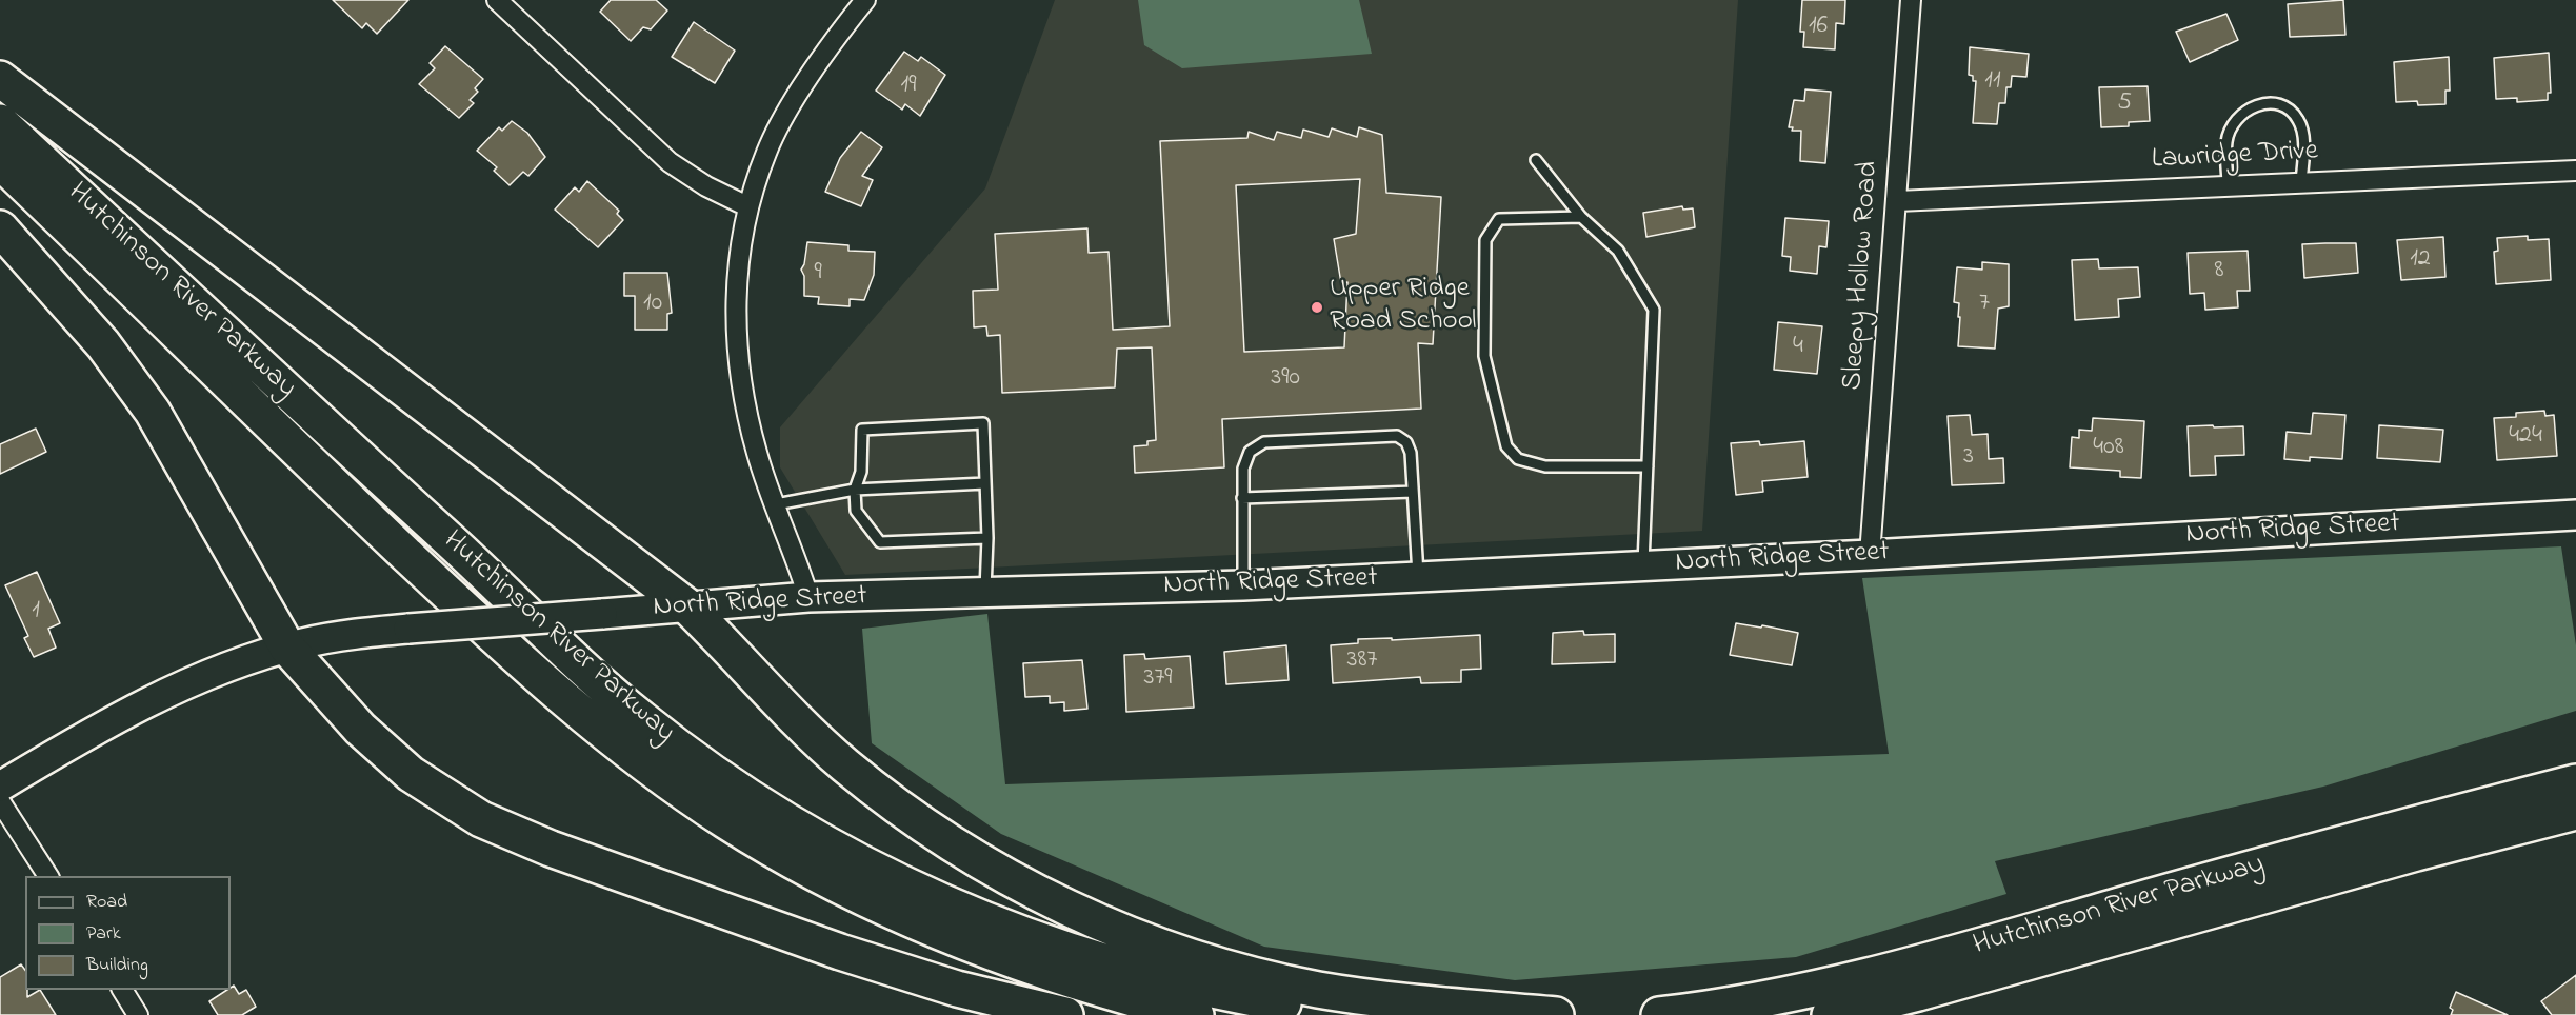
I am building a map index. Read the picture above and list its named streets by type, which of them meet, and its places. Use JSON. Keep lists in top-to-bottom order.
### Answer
{
  "streets": {
    "highway": ["Hutchinson River Parkway"],
    "street": ["Lawridge Drive", "Sleepy Hollow Road", "North Ridge Street"]
  },
  "crossings": [
    ["Lawridge Drive", "Sleepy Hollow Road"],
    ["Sleepy Hollow Road", "North Ridge Street"]
  ],
  "places": ["Upper Ridge Road School"],
  "house_numbers": [
    "16",
    "11",
    "19",
    "5",
    "12",
    "8",
    "9",
    "10",
    "7",
    "4",
    "390",
    "424",
    "408",
    "3",
    "1",
    "387",
    "379"
  ],
  "legend": ["Road", "Park", "Building"]
}
